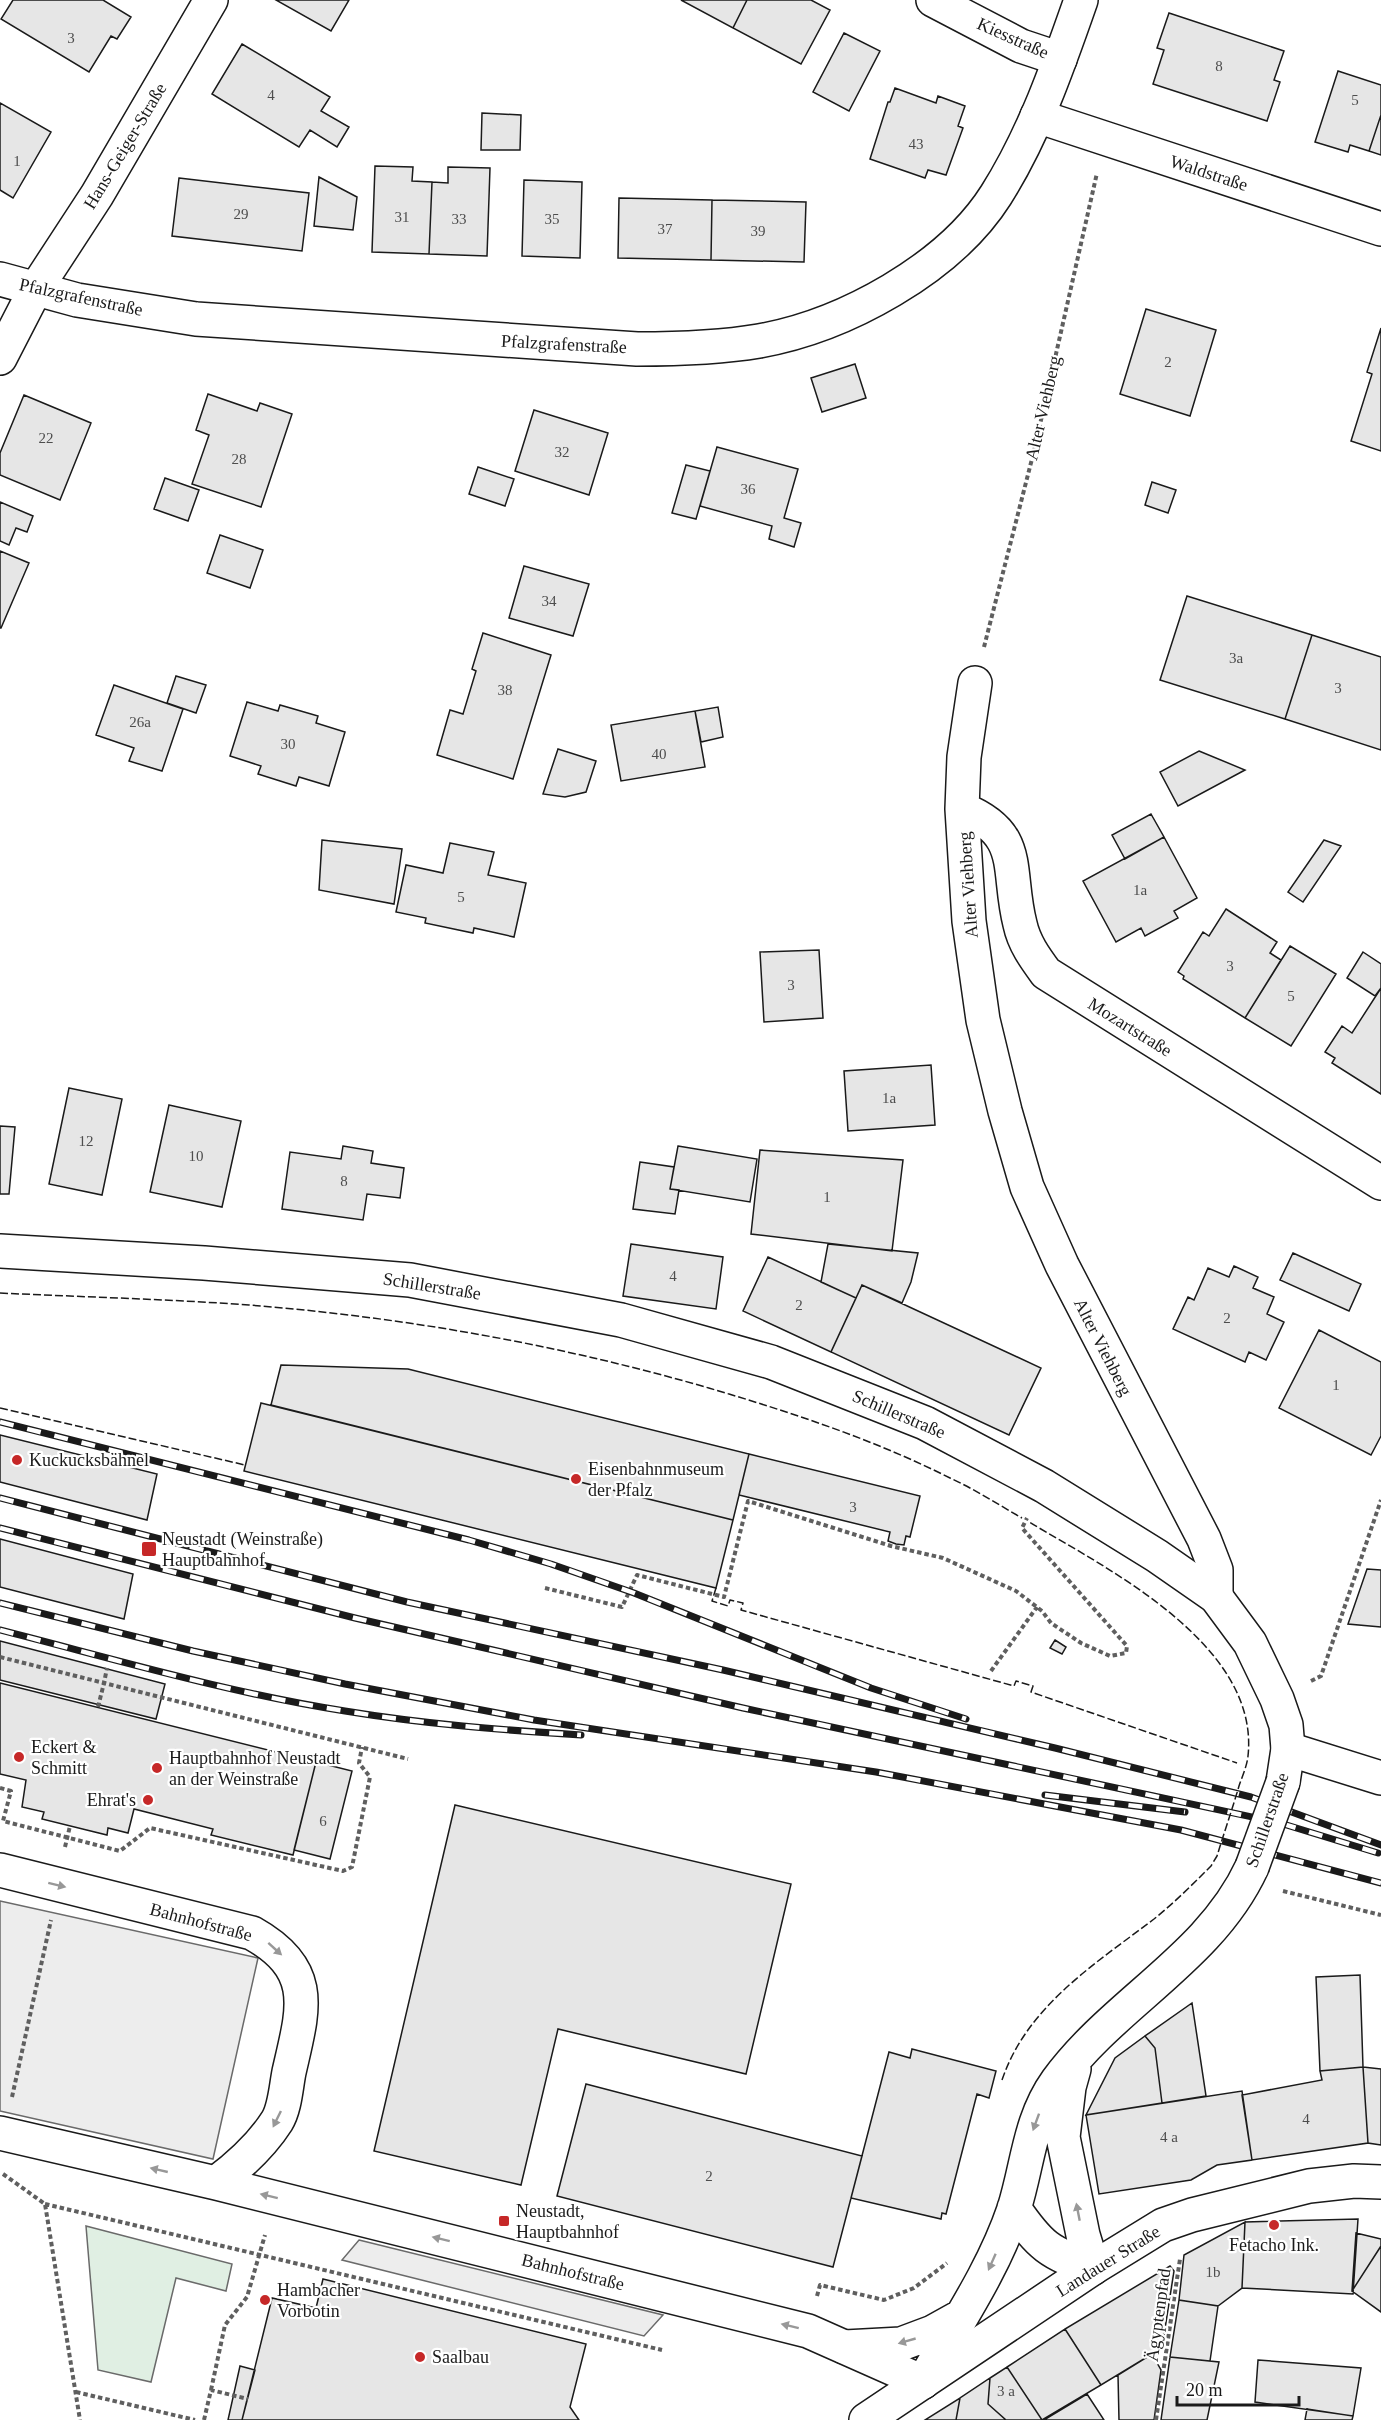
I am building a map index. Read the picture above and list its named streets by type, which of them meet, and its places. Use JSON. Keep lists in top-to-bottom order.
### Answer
{
  "streets": {
    "street": [
      "Kiesstraße",
      "Hans-Geiger-Straße",
      "Waldstraße",
      "Pfalzgrafenstraße",
      "Alter Viehberg",
      "Mozartstraße",
      "Schillerstraße",
      "Bahnhofstraße",
      "Landauer Straße"
    ],
    "path": ["Ägyptenpfad"]
  },
  "crossings": [
    ["Kiesstraße", "Pfalzgrafenstraße"],
    ["Hans-Geiger-Straße", "Pfalzgrafenstraße"],
    ["Waldstraße", "Pfalzgrafenstraße"],
    ["Waldstraße", "Alter Viehberg"],
    ["Alter Viehberg", "Mozartstraße"],
    ["Alter Viehberg", "Schillerstraße"],
    ["Schillerstraße", "Bahnhofstraße"],
    ["Schillerstraße", "Landauer Straße"],
    ["Bahnhofstraße", "Landauer Straße"],
    ["Landauer Straße", "Ägyptenpfad"]
  ],
  "places": {
    "other": [
      "Kuckucksbähnel",
      "Eisenbahnmuseum der Pfalz",
      "Eckert & Schmitt",
      "Hauptbahnhof Neustadt an der Weinstraße",
      "Ehrat's",
      "Fetacho Ink.",
      "Hambacher Vorbotin",
      "Saalbau"
    ],
    "transit": ["Neustadt (Weinstraße) Hauptbahnhof", "Neustadt, Hauptbahnhof"]
  },
  "house_numbers": [
    "3",
    "8",
    "4",
    "5",
    "43",
    "1",
    "29",
    "31",
    "33",
    "35",
    "37",
    "39",
    "2",
    "22",
    "32",
    "28",
    "36",
    "34",
    "3a",
    "3",
    "38",
    "26a",
    "30",
    "40",
    "1a",
    "5",
    "3",
    "3",
    "5",
    "1a",
    "12",
    "10",
    "8",
    "1",
    "4",
    "2",
    "2",
    "1",
    "3",
    "6",
    "4",
    "4 a",
    "2",
    "1b",
    "3 a"
  ],
  "scale_bar": "20 m"
}
